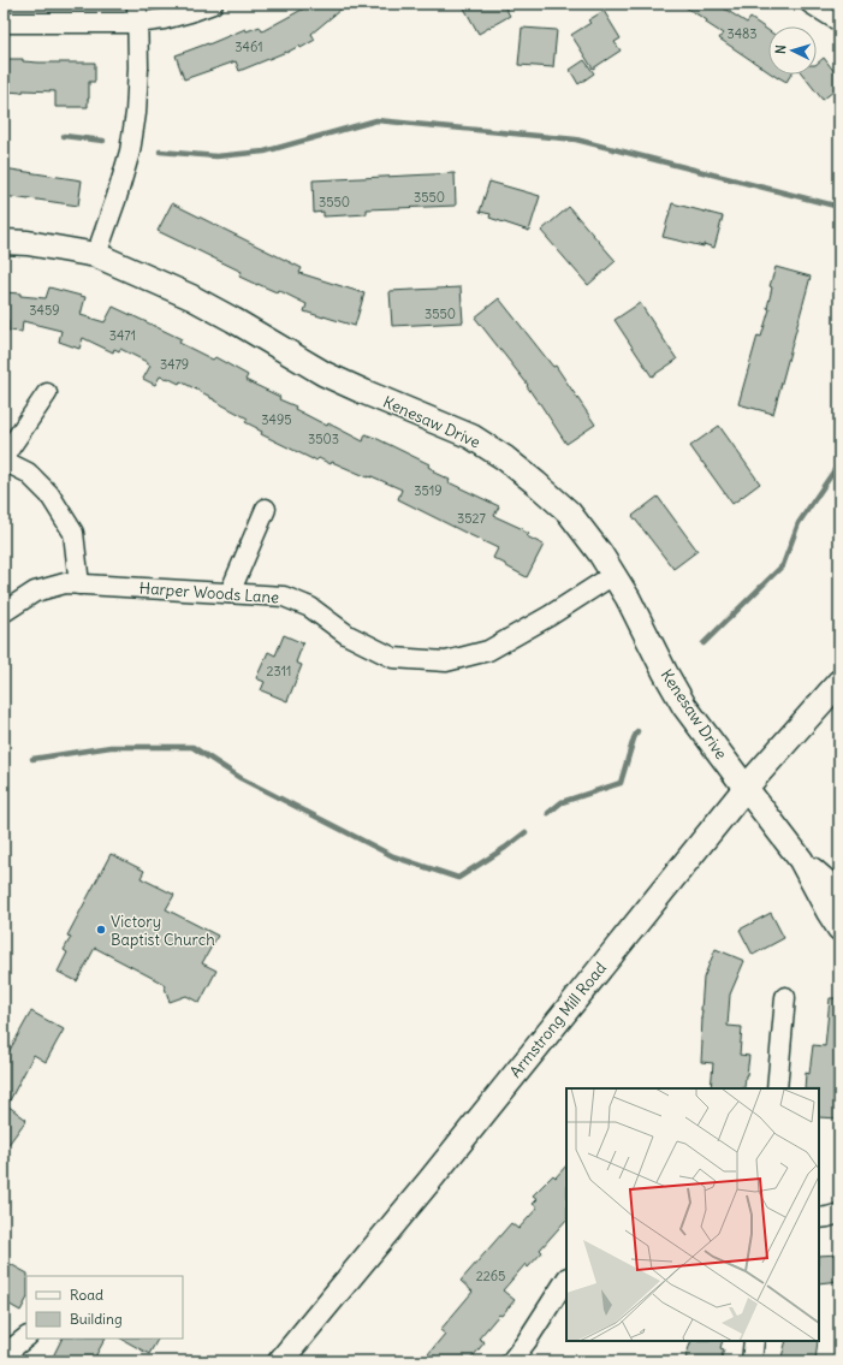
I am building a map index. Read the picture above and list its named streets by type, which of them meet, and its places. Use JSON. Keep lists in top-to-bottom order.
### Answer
{
  "streets": {
    "street": ["Kenesaw Drive", "Harper Woods Lane", "Armstrong Mill Road"]
  },
  "crossings": [
    ["Kenesaw Drive", "Harper Woods Lane"],
    ["Kenesaw Drive", "Armstrong Mill Road"]
  ],
  "places": ["Victory Baptist Church"],
  "house_numbers": [
    "3483",
    "3461",
    "3550",
    "3550",
    "3459",
    "3550",
    "3471",
    "3479",
    "3495",
    "3503",
    "3519",
    "3527",
    "2311",
    "2265"
  ],
  "legend": ["Road", "Building"],
  "north": "left"
}
